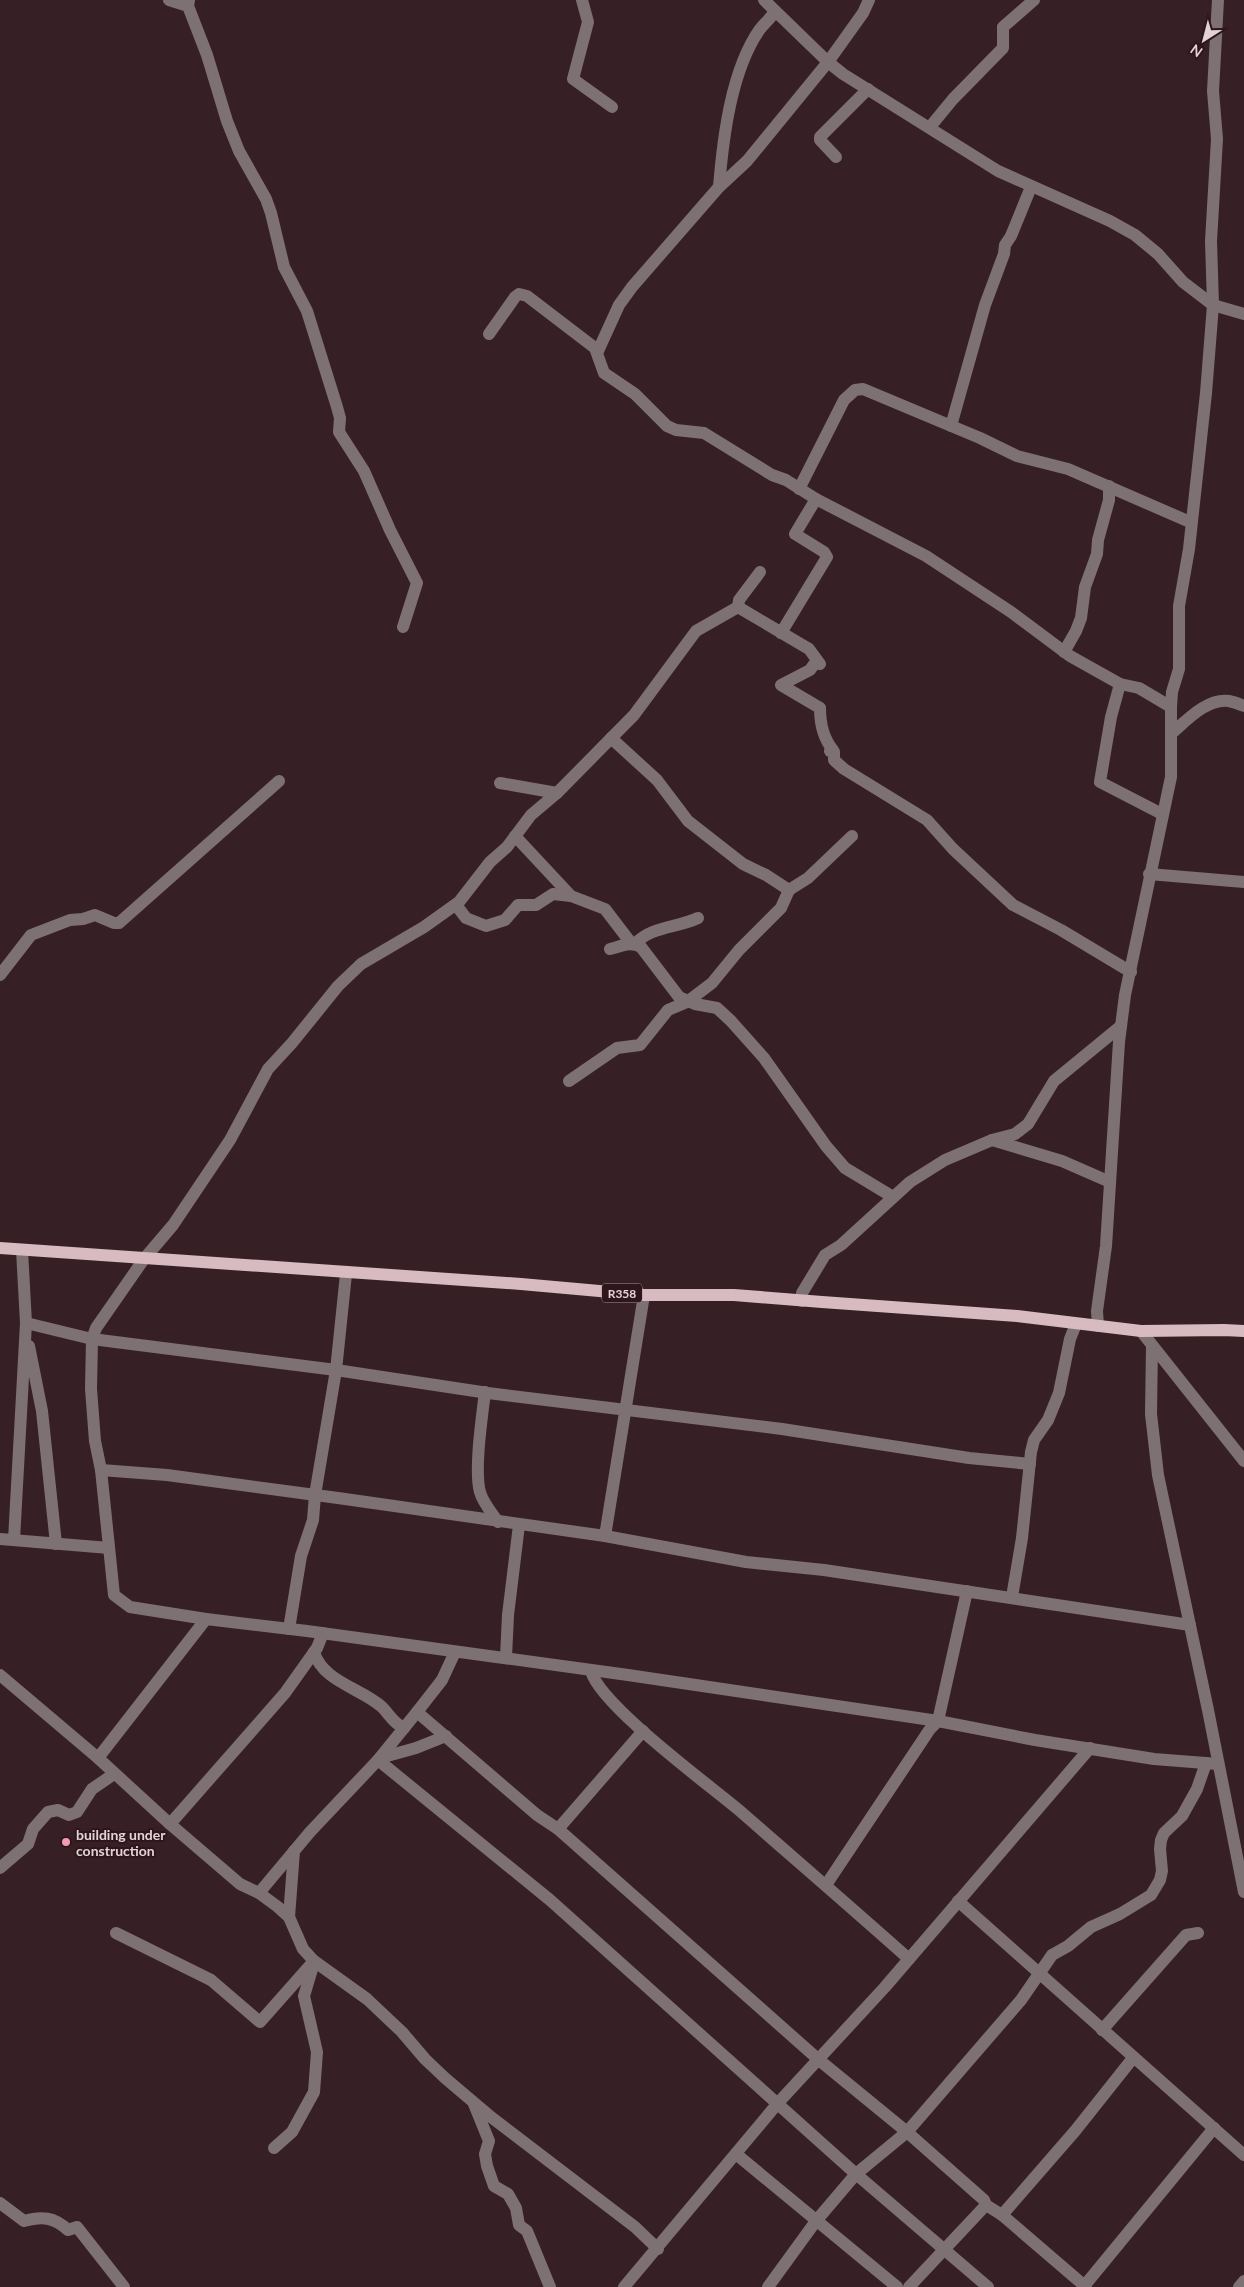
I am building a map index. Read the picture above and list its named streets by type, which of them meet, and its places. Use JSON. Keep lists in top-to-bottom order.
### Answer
{
  "streets": {
    "main road": ["R358"]
  },
  "places": ["building under construction"],
  "north": "bottom left"
}
